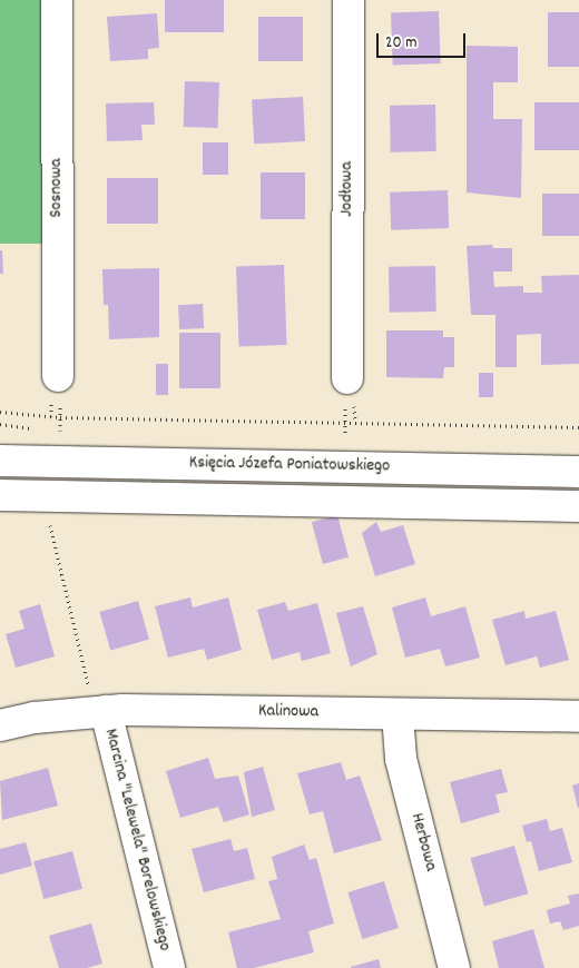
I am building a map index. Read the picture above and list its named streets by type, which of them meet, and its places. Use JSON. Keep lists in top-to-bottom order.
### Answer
{
  "streets": {
    "street": [
      "Sosnowa",
      "Jodłowa",
      "Księcia Józefa Poniatowskiego",
      "Kalinowa",
      "Marcina \"Lelewela\" Borelowskiego",
      "Herbowa"
    ]
  },
  "crossings": [
    ["Kalinowa", "Marcina \"Lelewela\" Borelowskiego"],
    ["Kalinowa", "Herbowa"]
  ],
  "scale_bar": "20 m"
}
